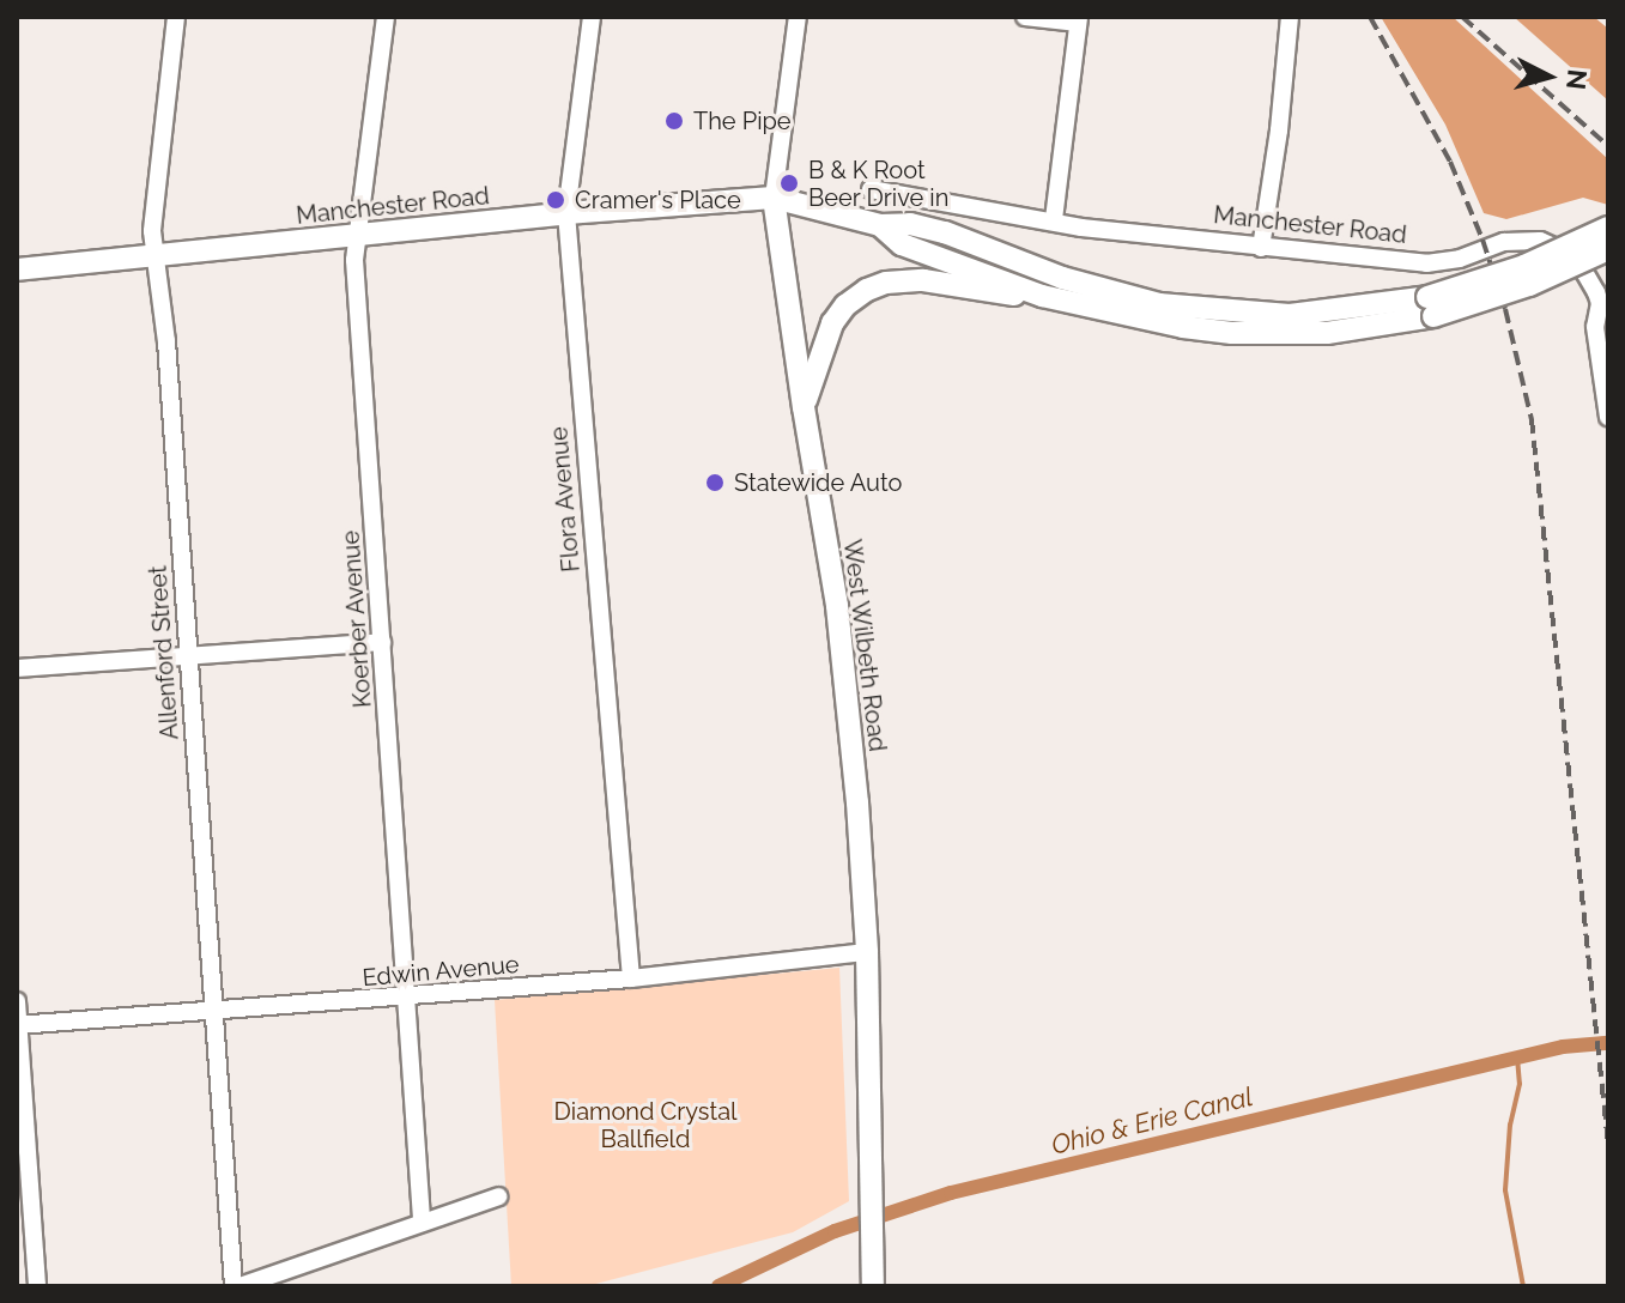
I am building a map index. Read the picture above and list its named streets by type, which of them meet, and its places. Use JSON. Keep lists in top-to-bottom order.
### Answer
{
  "streets": {
    "main road": ["Manchester Road", "West Wilbeth Road"],
    "street": [
      "Flora Avenue",
      "Koerber Avenue",
      "Allenford Street",
      "Edwin Avenue"
    ]
  },
  "crossings": [
    ["Manchester Road", "Flora Avenue"],
    ["Manchester Road", "Koerber Avenue"],
    ["Manchester Road", "West Wilbeth Road"],
    ["Manchester Road", "Allenford Street"],
    ["Flora Avenue", "Edwin Avenue"],
    ["Koerber Avenue", "Edwin Avenue"],
    ["West Wilbeth Road", "Edwin Avenue"],
    ["Allenford Street", "Edwin Avenue"]
  ],
  "water": ["Ohio & Erie Canal"],
  "parks": ["Diamond Crystal Ballfield"],
  "places": [
    "The Pipe",
    "B & K Root Beer Drive in",
    "Cramer's Place",
    "Statewide Auto"
  ],
  "north": "right"
}
